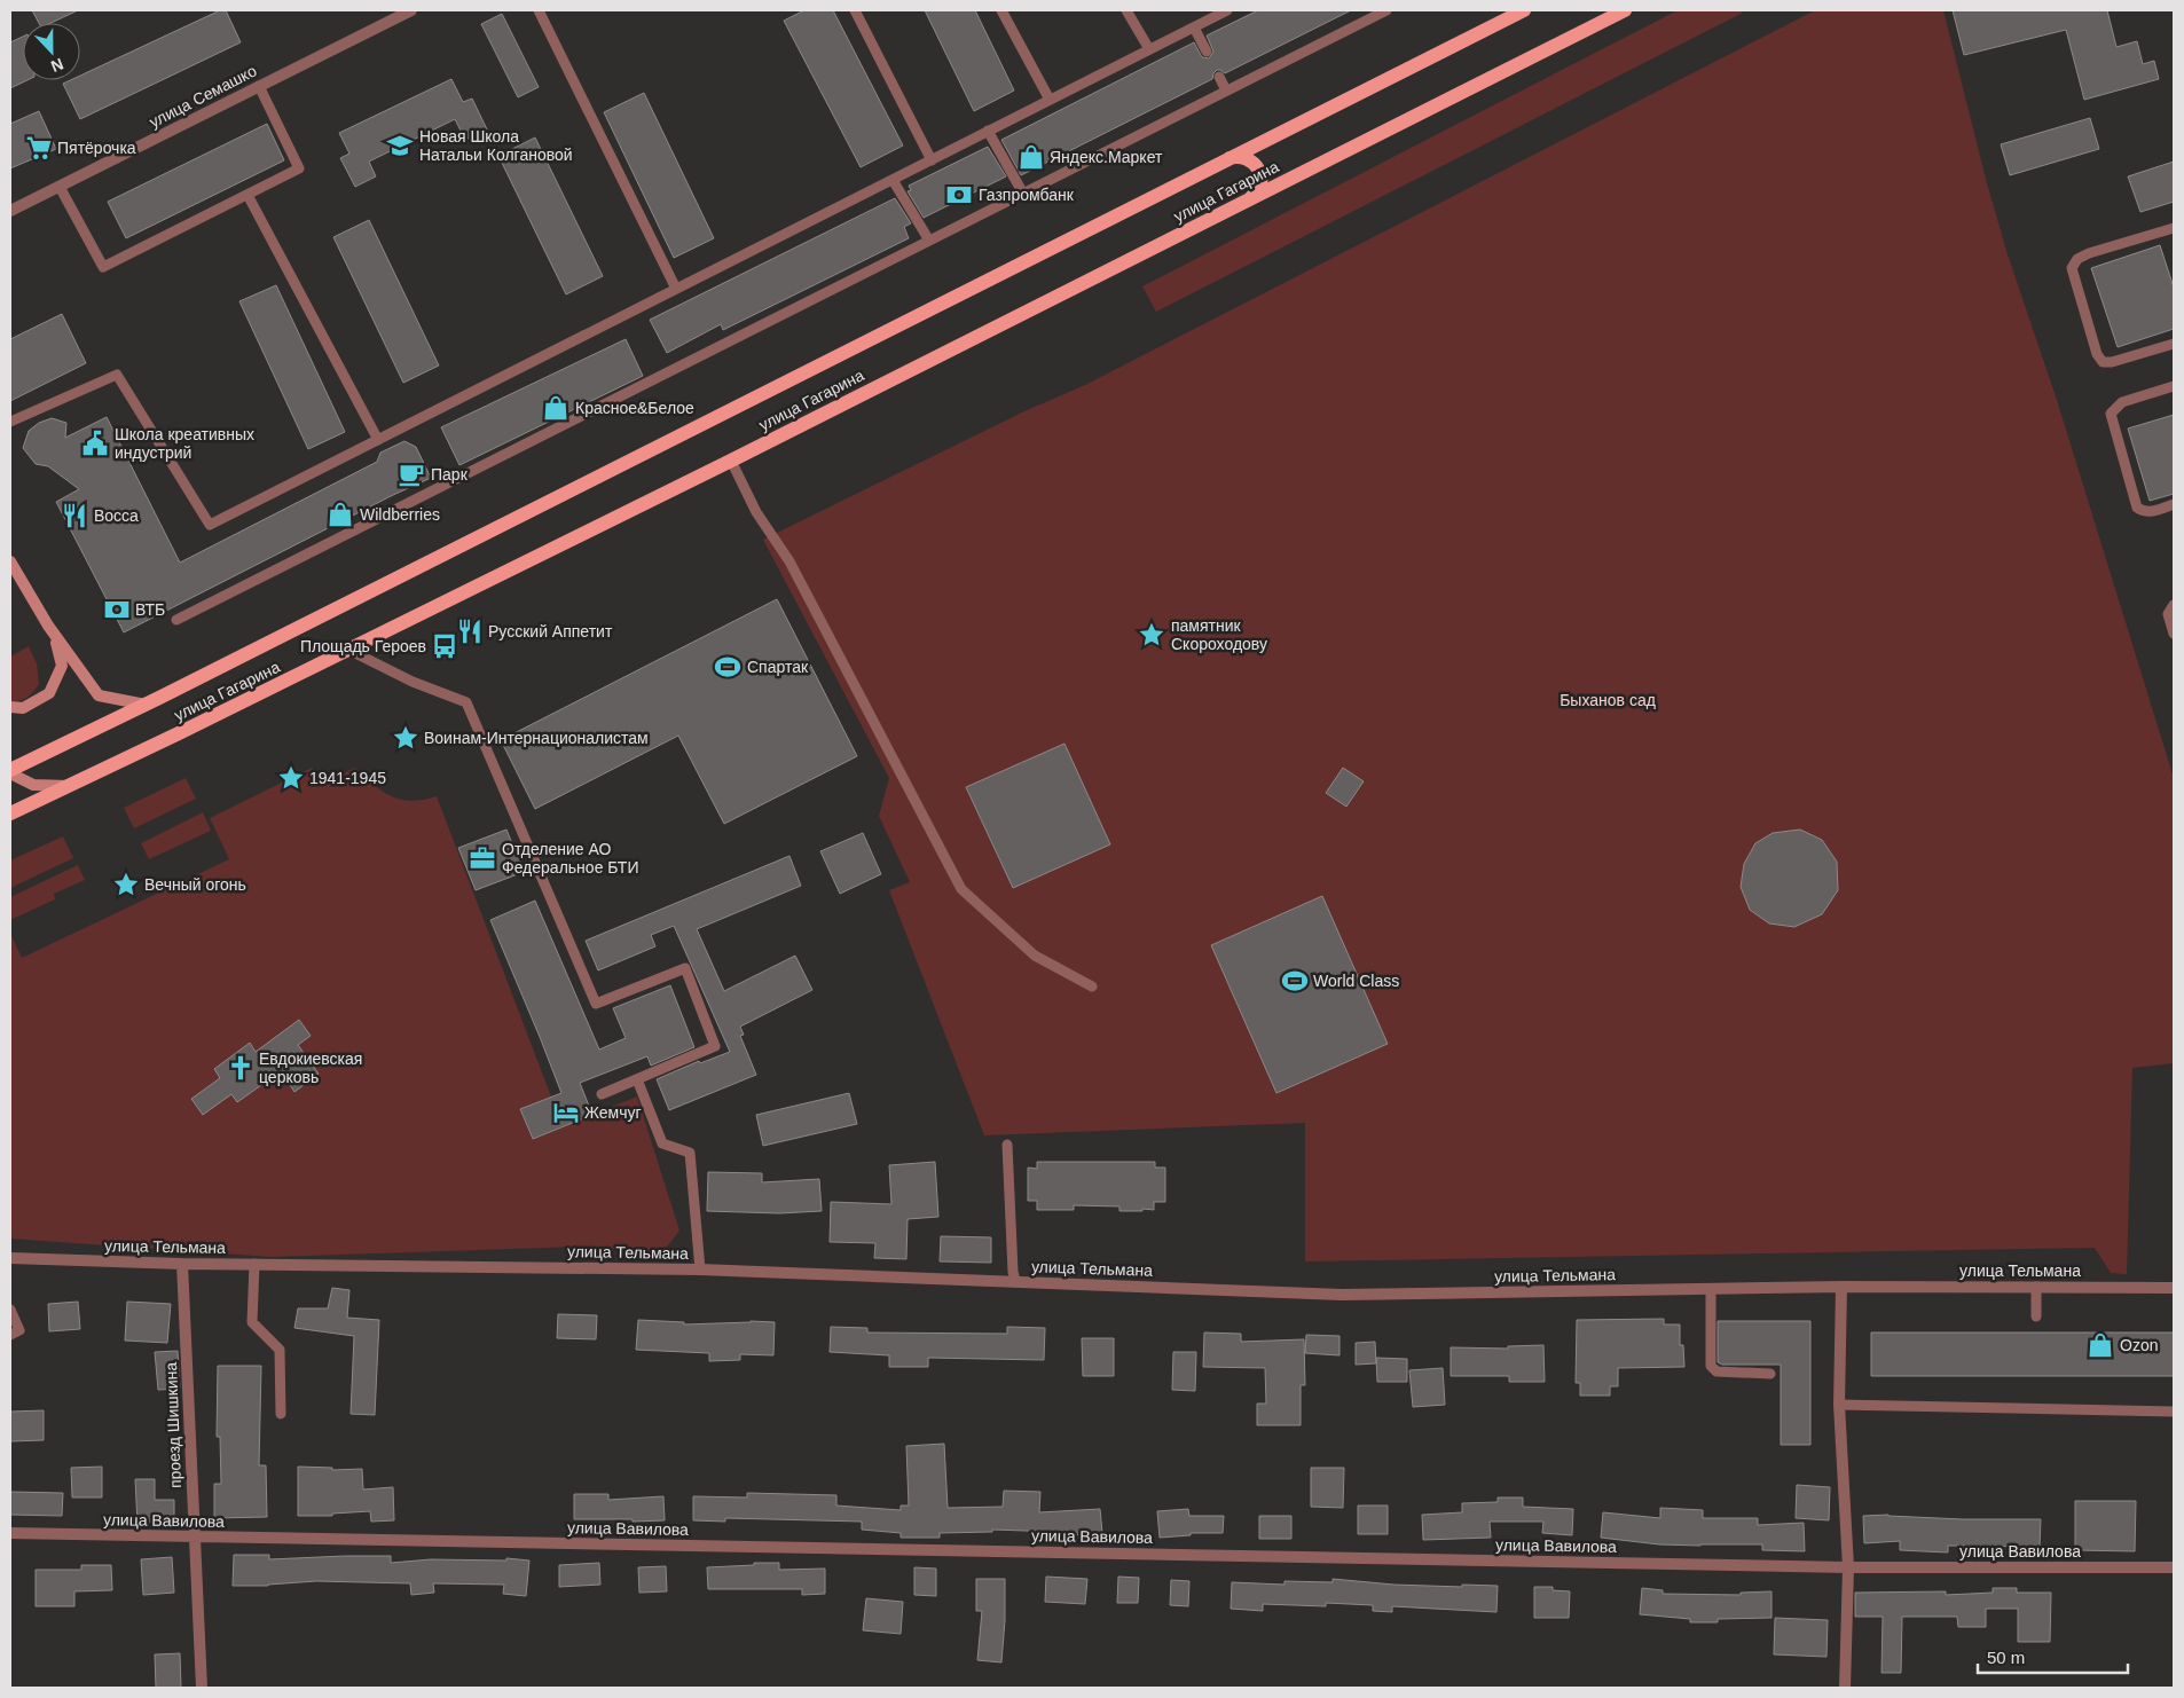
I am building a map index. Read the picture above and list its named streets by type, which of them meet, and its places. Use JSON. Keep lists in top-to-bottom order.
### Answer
{
  "streets": {
    "main road": ["улица Гагарина"],
    "street": [
      "улица Семашко",
      "улица Тельмана",
      "проезд Шишкина",
      "улица Вавилова"
    ]
  },
  "crossings": [
    ["улица Тельмана", "проезд Шишкина"],
    ["проезд Шишкина", "улица Вавилова"]
  ],
  "parks": ["Быханов сад"],
  "places": {
    "school or university": ["Новая Школа Натальи Колгановой"],
    "supermarket": ["Пятёрочка"],
    "shop": [
      "Яндекс.Маркет",
      "Красное&Белое",
      "Wildberries",
      "Ozon"
    ],
    "bank": ["Газпромбанк", "ВТБ"],
    "public building": ["Школа креативных индустрий"],
    "cafe": ["Парк"],
    "restaurant": ["Bocca", "Русский Аппетит"],
    "place": [
      "памятник Скороходову",
      "Воинам-Интернационалистам",
      "1941-1945",
      "Вечный огонь"
    ],
    "bus stop": ["Площадь Героев"],
    "sports": ["Спартак", "World Class"],
    "office": ["Отделение АО Федеральное БТИ"],
    "church": ["Евдокиевская церковь"],
    "hotel": ["Жемчуг"]
  },
  "scale_bar": "50 m",
  "north": "bottom"
}
